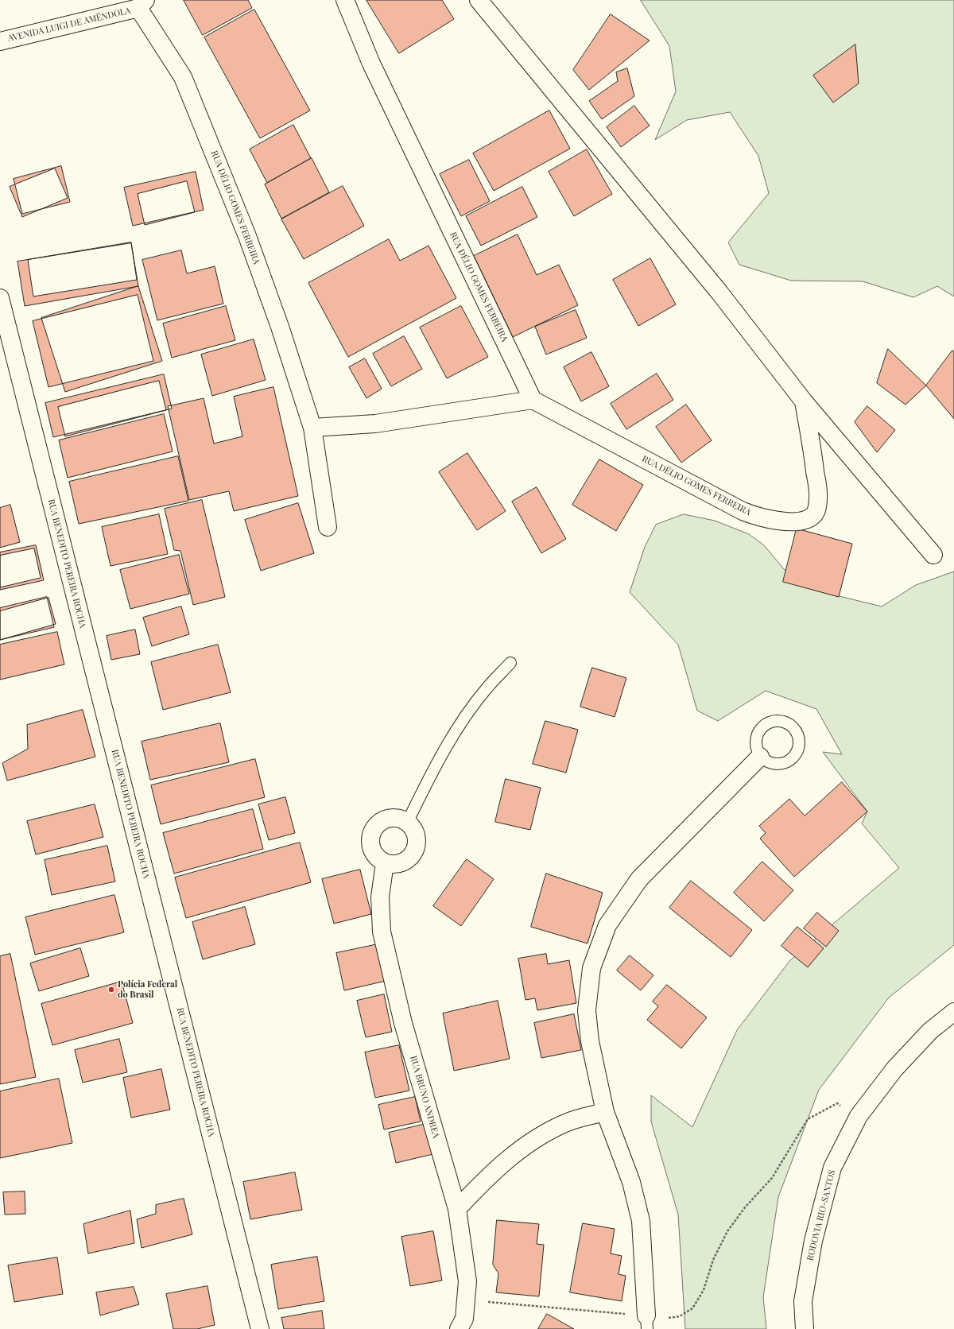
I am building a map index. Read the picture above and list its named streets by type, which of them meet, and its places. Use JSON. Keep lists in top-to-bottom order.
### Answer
{
  "streets": {
    "main road": [
      "AVENIDA LUIGI DE AMÊNDOLA",
      "RUA DÉLIO GOMES FERREIRA",
      "RUA BENEDITO PEREIRA ROCHA",
      "RUA BRUNO ANDREA",
      "RODOVIA RIO-SANTOS"
    ]
  },
  "crossings": [
    ["AVENIDA LUIGI DE AMÊNDOLA", "RUA DÉLIO GOMES FERREIRA"]
  ],
  "places": ["Polícia Federal do Brasil"]
}
